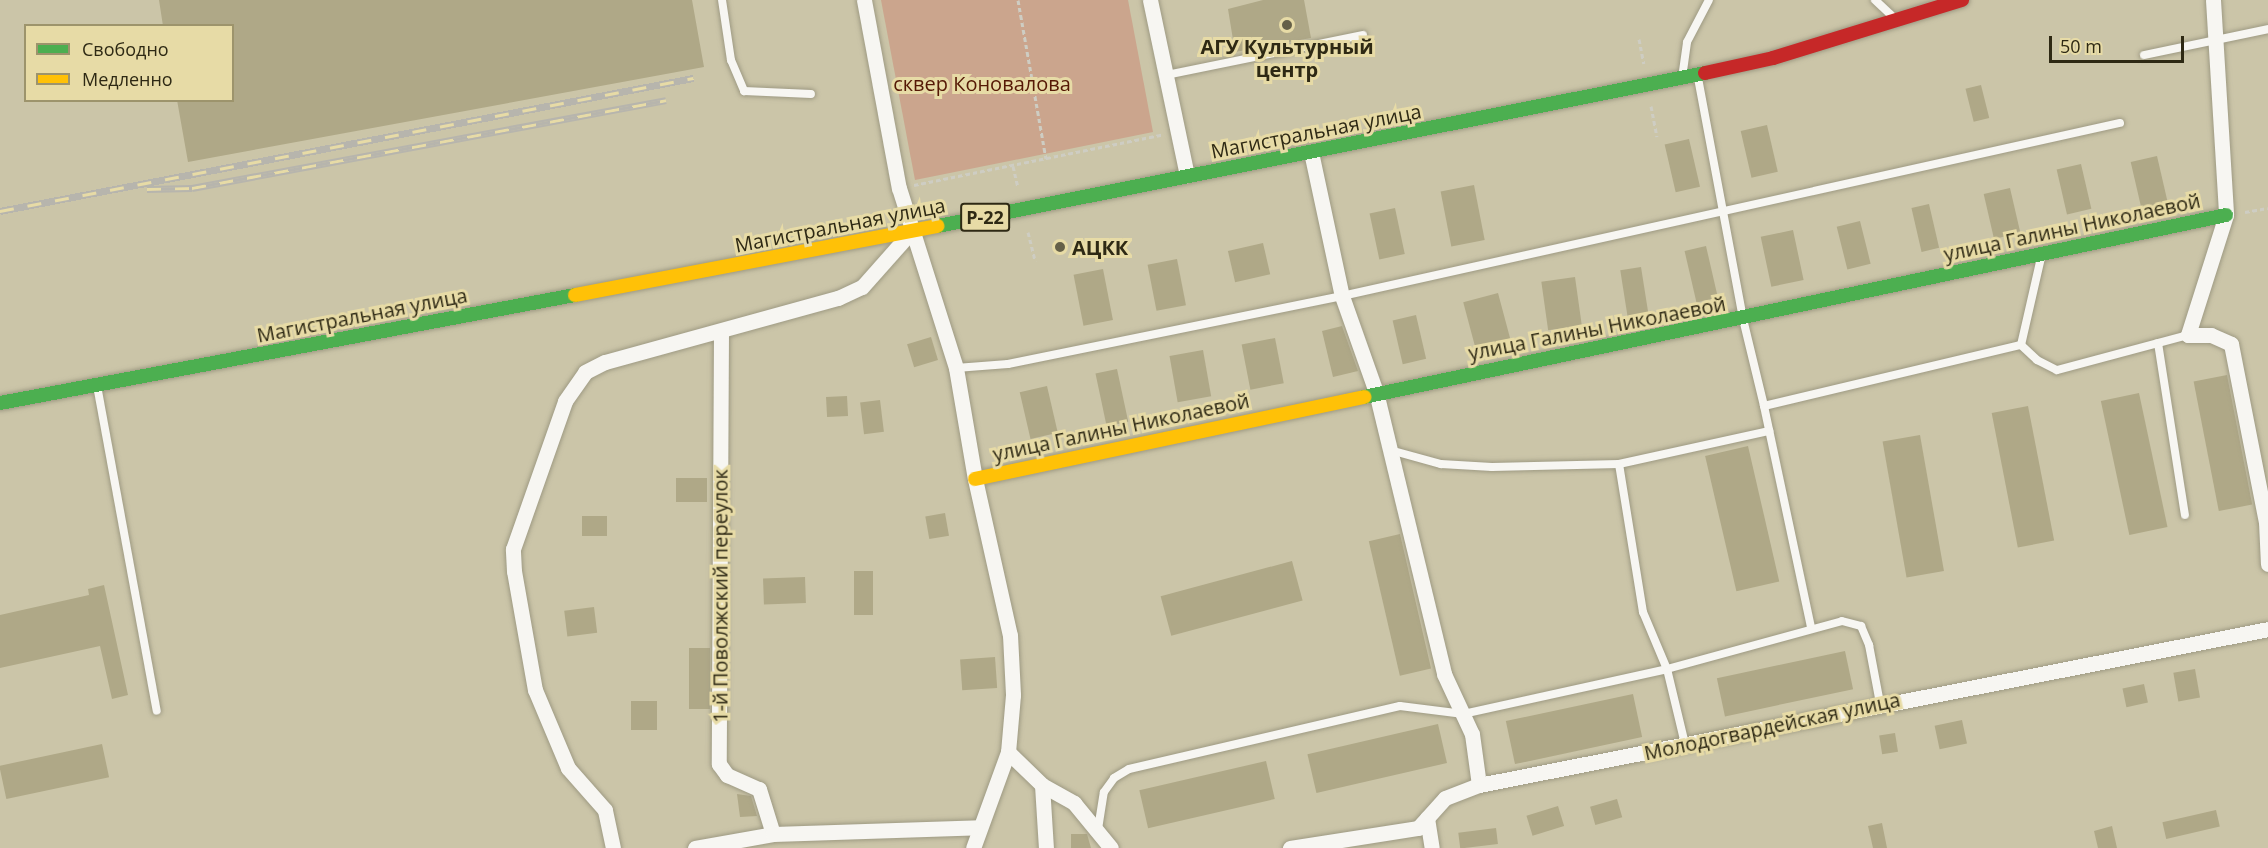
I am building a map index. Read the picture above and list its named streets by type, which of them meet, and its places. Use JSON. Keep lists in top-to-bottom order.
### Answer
{
  "streets": {
    "main road": ["Магистральная улица", "Р-22", "улица Галины Николаевой"],
    "street": ["1-й Поволжский переулок", "Молодогвардейская улица"]
  },
  "parks": ["сквер Коновалова"],
  "places": ["АГУ Культурный центр", "АЦКК"],
  "legend": ["Свободно", "Медленно"],
  "scale_bar": "50 m"
}
